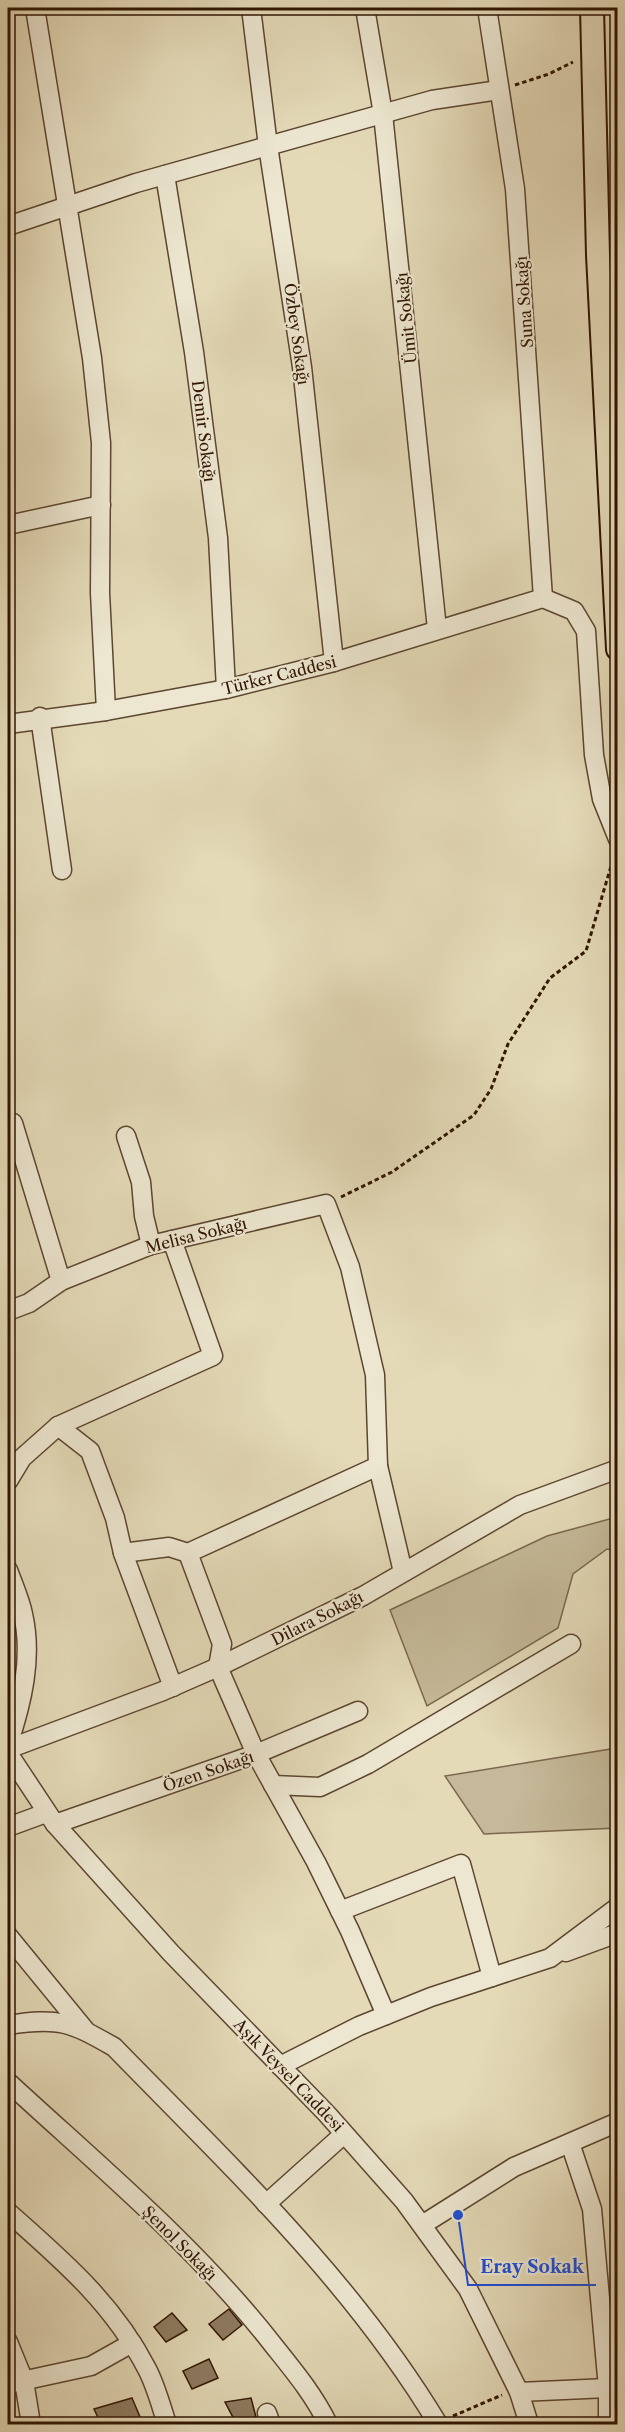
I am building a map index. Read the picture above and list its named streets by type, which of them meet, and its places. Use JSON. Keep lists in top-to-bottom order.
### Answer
{
  "streets": {
    "street": [
      "Suna Sokağı",
      "Ümit Sokağı",
      "Özbey Sokağı",
      "Demir Sokağı",
      "Türker Caddesi",
      "Melisa Sokağı",
      "Dilara Sokağı",
      "Özen Sokağı",
      "Aşık Veysel Caddesi",
      "Şenol Sokağı"
    ]
  },
  "crossings": [
    ["Suna Sokağı", "Türker Caddesi"],
    ["Ümit Sokağı", "Türker Caddesi"],
    ["Özbey Sokağı", "Türker Caddesi"],
    ["Demir Sokağı", "Türker Caddesi"],
    ["Dilara Sokağı", "Aşık Veysel Caddesi"],
    ["Özen Sokağı", "Aşık Veysel Caddesi"]
  ],
  "places": ["Eray Sokak"]
}
